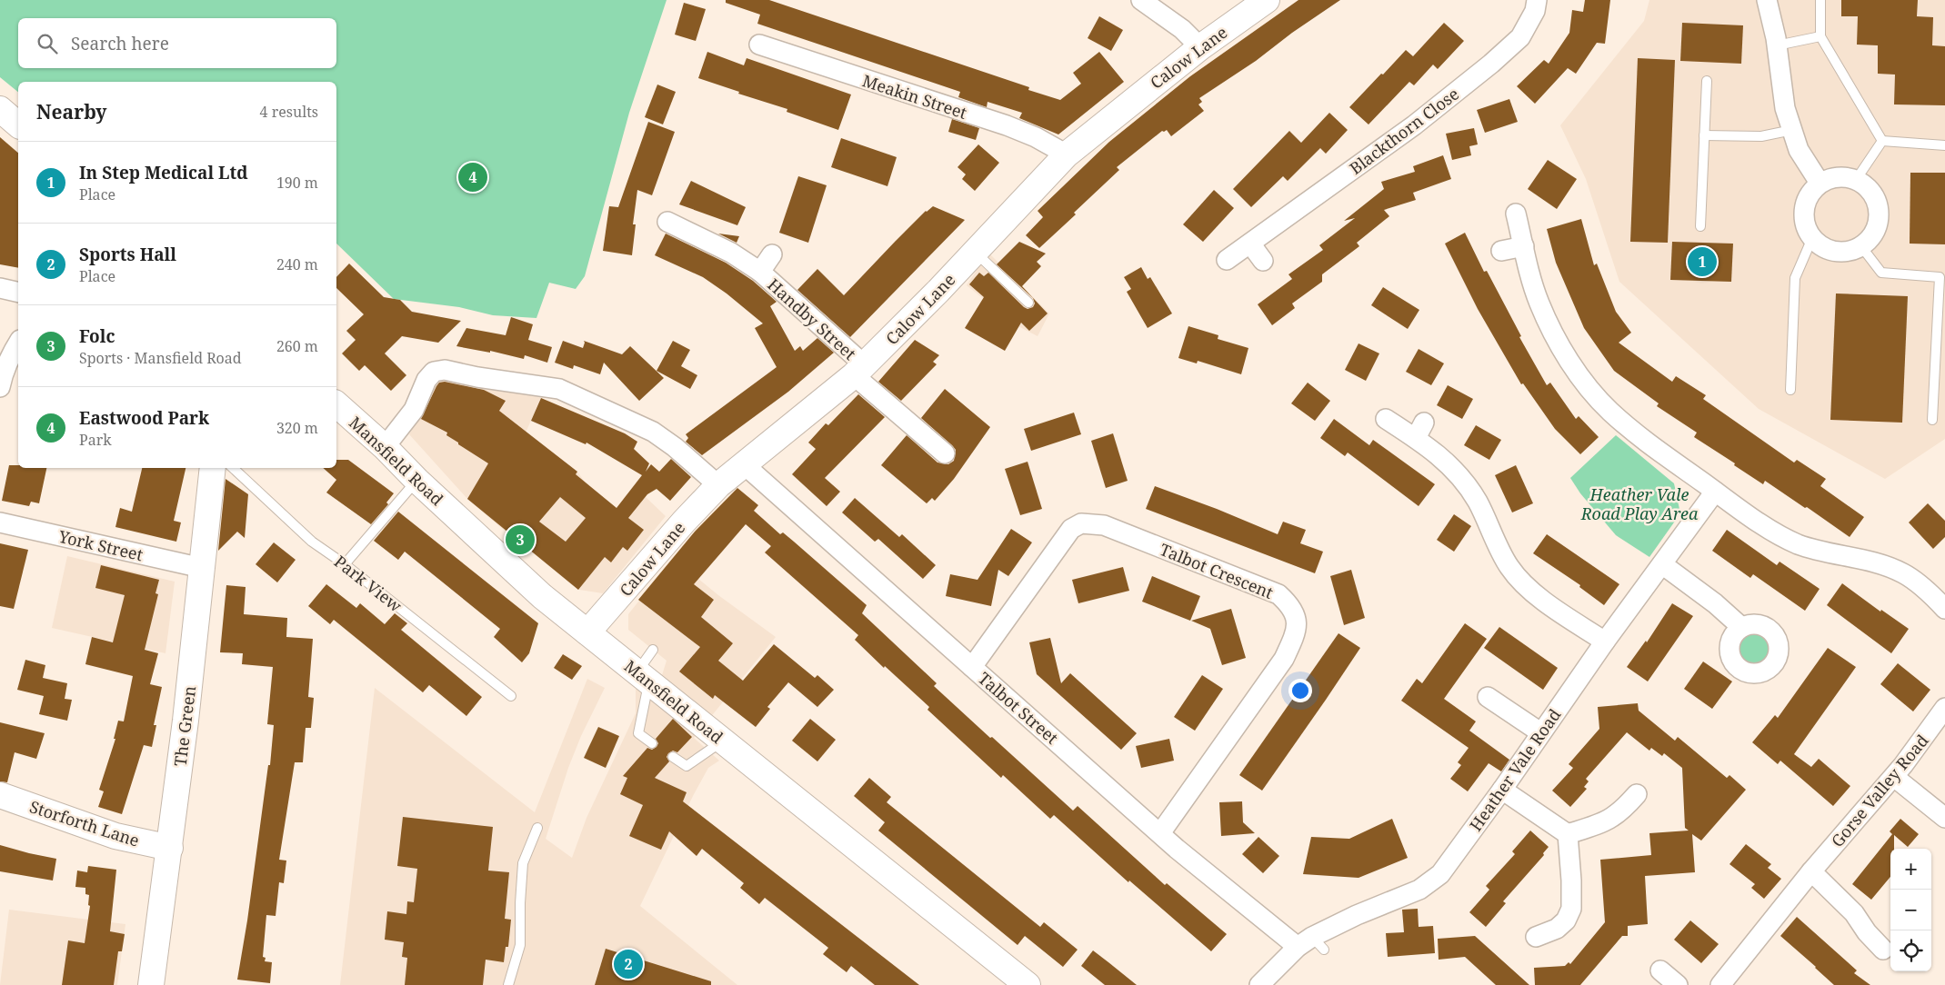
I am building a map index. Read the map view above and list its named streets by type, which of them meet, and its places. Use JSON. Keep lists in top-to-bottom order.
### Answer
{
  "streets": {
    "main road": [
      "Calow Lane",
      "Mansfield Road",
      "The Green",
      "Storforth Lane"
    ],
    "street": [
      "Meakin Street",
      "Blackthorn Close",
      "Handby Street",
      "York Street",
      "Talbot Crescent",
      "Talbot Street",
      "Heather Vale Road",
      "Gorse Valley Road"
    ],
    "lane": ["Park View"]
  },
  "crossings": [
    ["Calow Lane", "Meakin Street"],
    ["Calow Lane", "Handby Street"],
    ["Calow Lane", "Mansfield Road"],
    ["Calow Lane", "Talbot Street"],
    ["York Street", "The Green"],
    ["Talbot Crescent", "Talbot Street"],
    ["Talbot Street", "Heather Vale Road"],
    ["The Green", "Storforth Lane"]
  ],
  "parks": ["Heather Vale Road Play Area"],
  "page": {
    "search": "Search here",
    "heading": ["Nearby", "4 results"],
    "list": [
      {
        "mark": "1",
        "name": "In Step Medical Ltd",
        "note": "Place",
        "value": "190 m"
      },
      {
        "mark": "2",
        "name": "Sports Hall",
        "note": "Place",
        "value": "240 m"
      },
      {
        "mark": "3",
        "name": "Folc",
        "note": "Sports · Mansfield Road",
        "value": "260 m"
      },
      {
        "mark": "4",
        "name": "Eastwood Park",
        "note": "Park",
        "value": "320 m"
      }
    ],
    "pins": [
      "4",
      "1",
      "3",
      "2"
    ],
    "map_buttons": ["+", "−"]
  }
}
